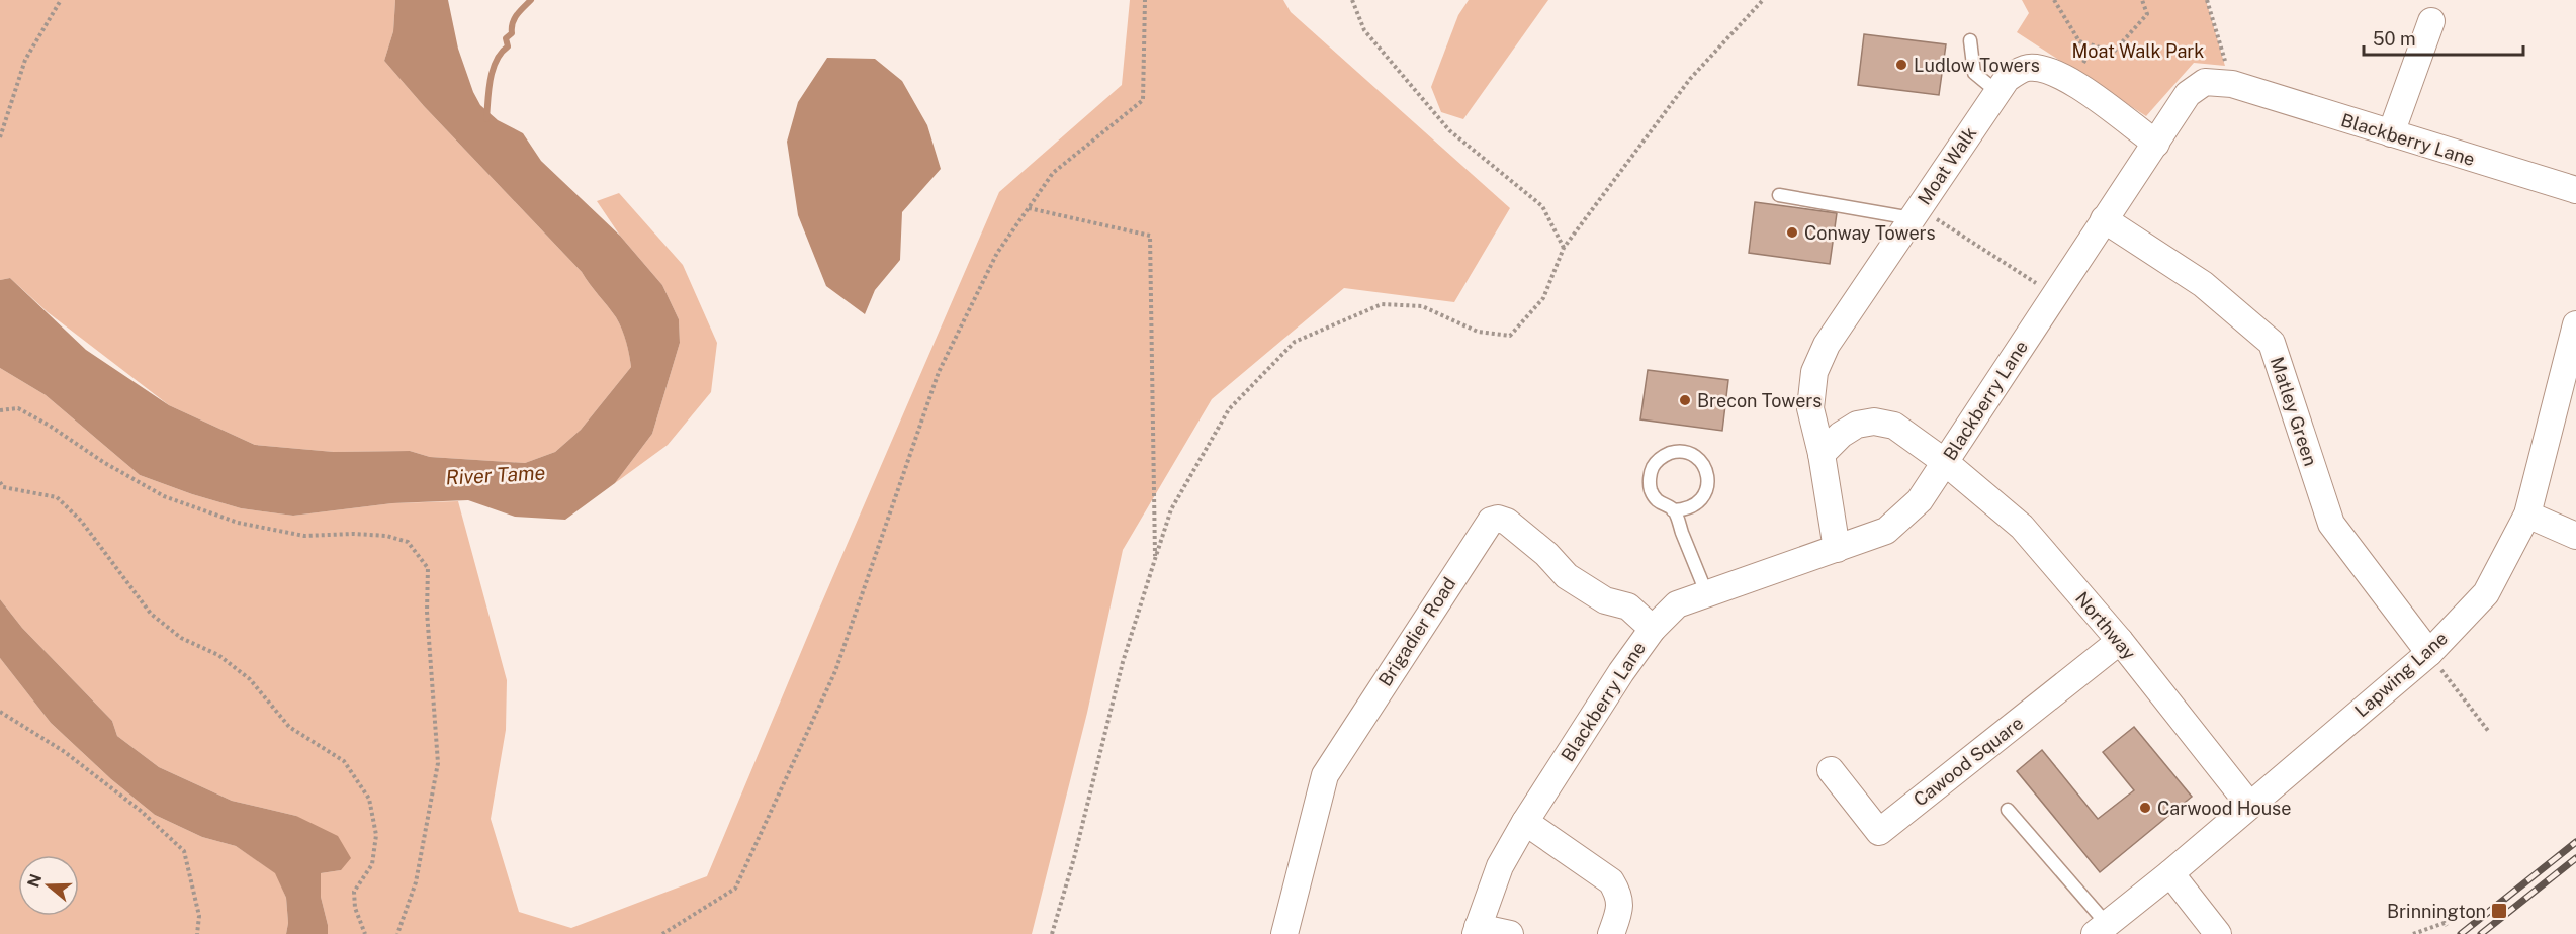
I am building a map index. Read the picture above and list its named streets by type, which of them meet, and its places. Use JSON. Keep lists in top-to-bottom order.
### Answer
{
  "streets": {
    "street": [
      "Blackberry Lane",
      "Moat Walk",
      "Matley Green",
      "Northway",
      "Brigadier Road",
      "Lapwing Lane",
      "Cawood Square"
    ]
  },
  "crossings": [
    ["Blackberry Lane", "Moat Walk"],
    ["Blackberry Lane", "Matley Green"],
    ["Blackberry Lane", "Northway"],
    ["Blackberry Lane", "Brigadier Road"],
    ["Moat Walk", "Northway"],
    ["Matley Green", "Lapwing Lane"],
    ["Northway", "Lapwing Lane"],
    ["Northway", "Cawood Square"]
  ],
  "water": ["River Tame"],
  "parks": ["Moat Walk Park"],
  "places": {
    "other": [
      "Ludlow Towers",
      "Conway Towers",
      "Brecon Towers",
      "Carwood House"
    ],
    "transit": ["Brinnington"]
  },
  "scale_bar": "50 m",
  "north": "left"
}
